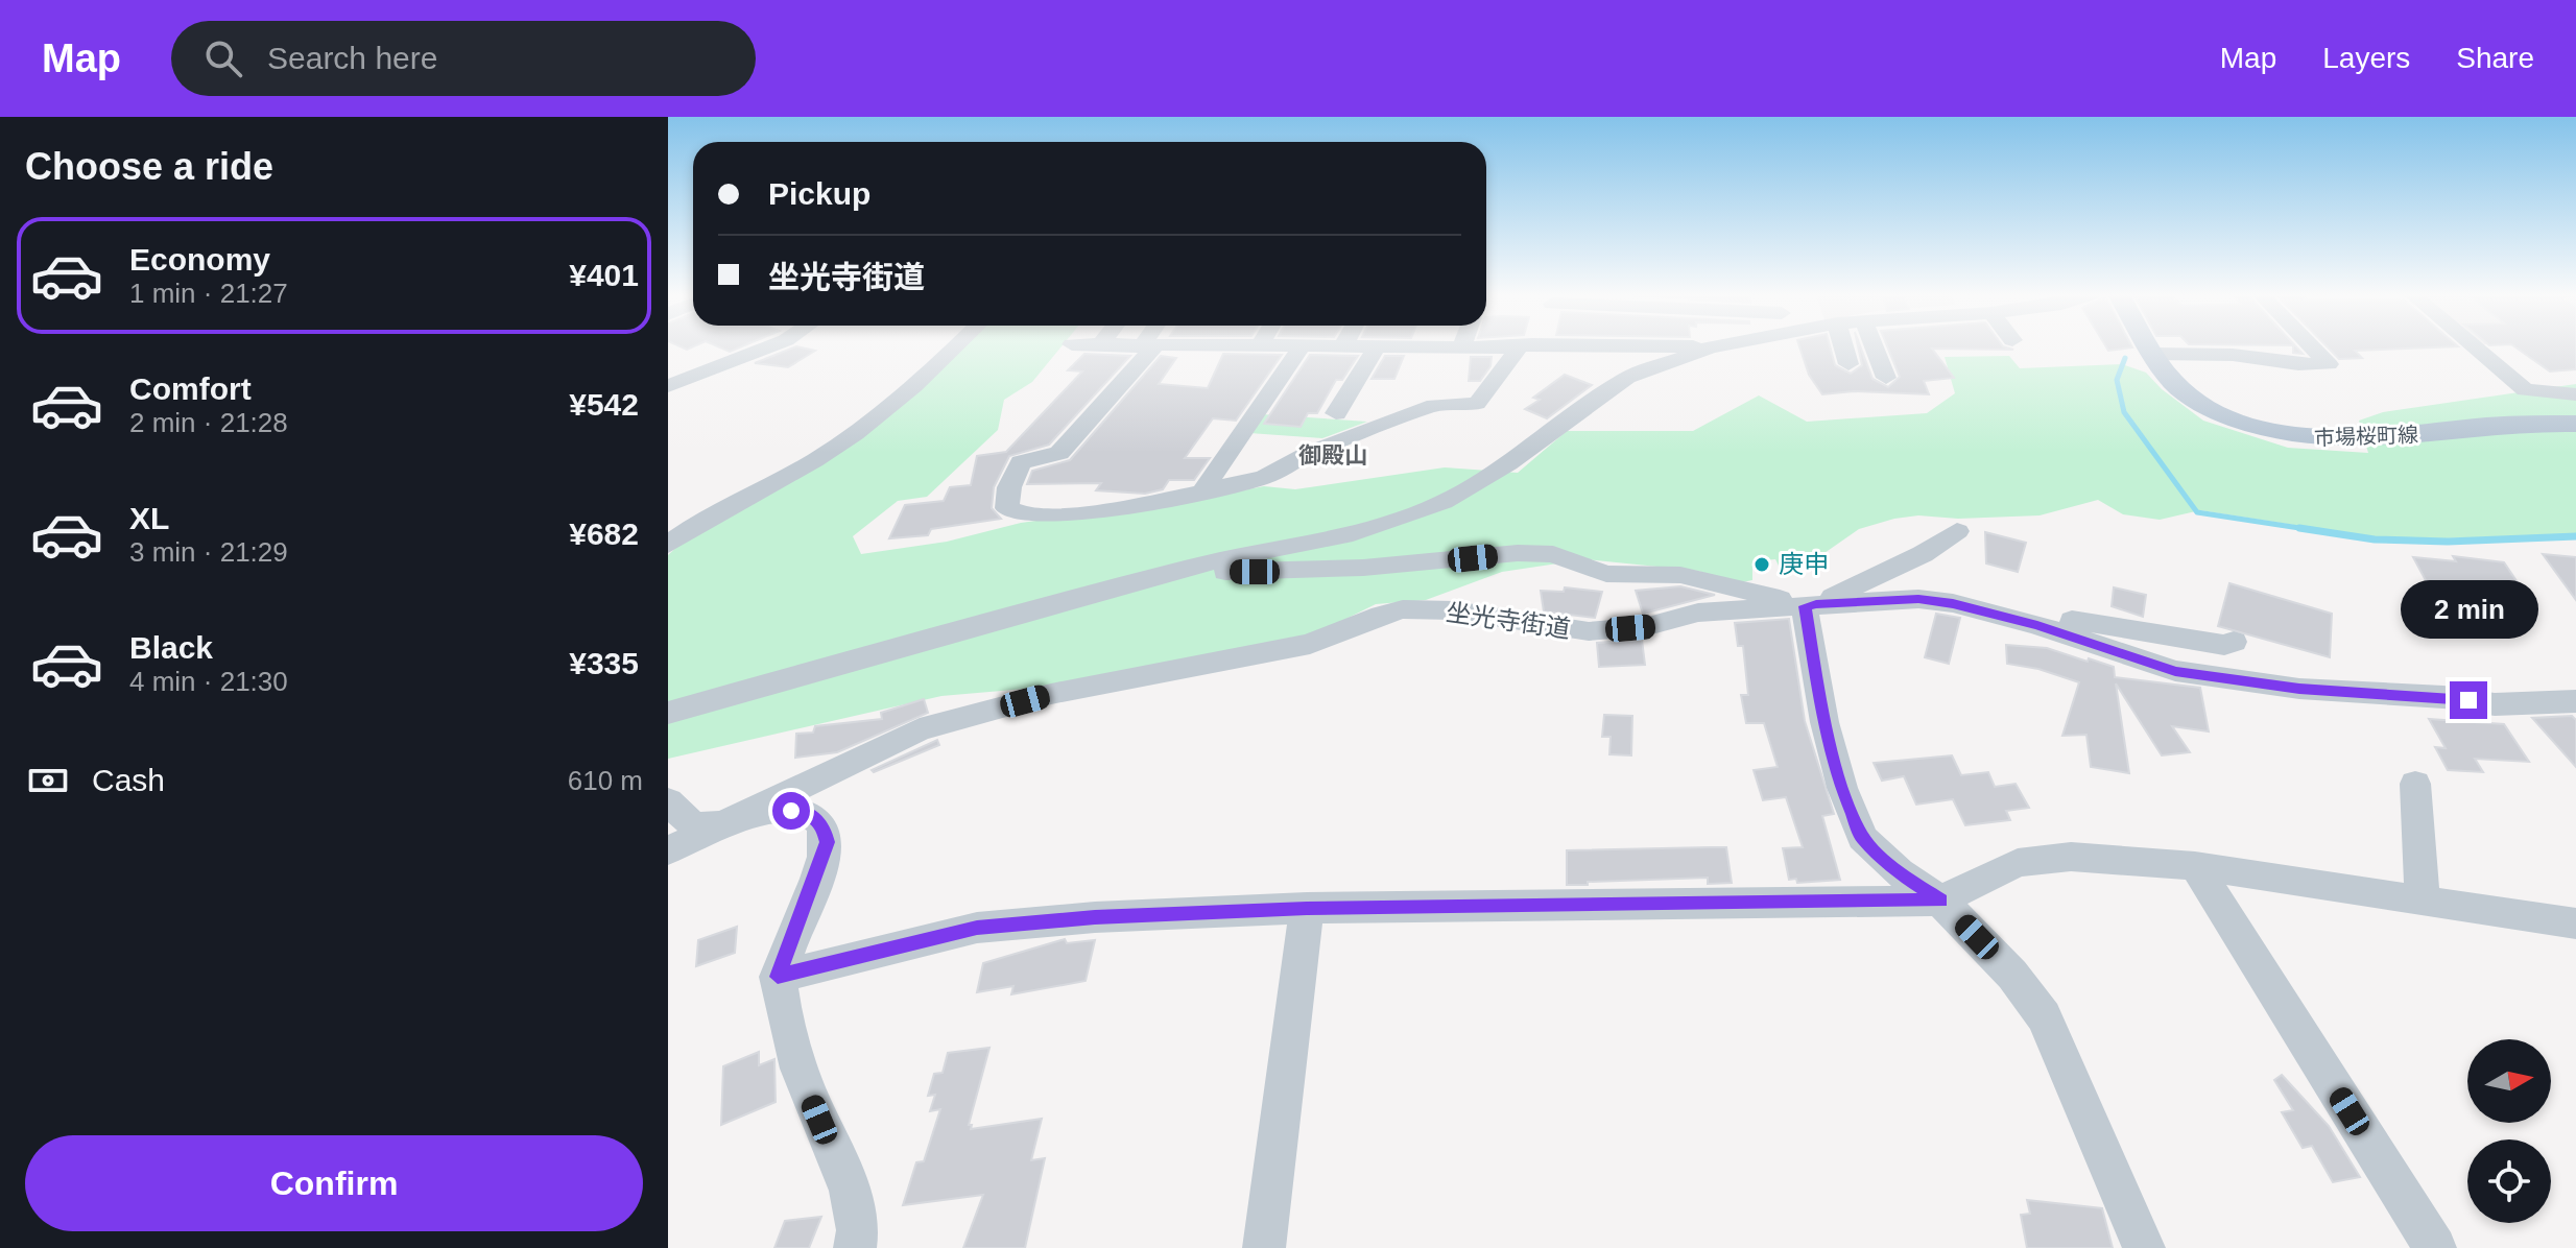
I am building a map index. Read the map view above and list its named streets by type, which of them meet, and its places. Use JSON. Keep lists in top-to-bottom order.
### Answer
{
  "streets": {
    "main road": ["市場桜町線"],
    "street": ["坐光寺街道"]
  },
  "districts": ["御殿山"],
  "places": ["庚申"],
  "north": "right",
  "page": {
    "header": "Map",
    "search": "Search here",
    "nav": ["Map", "Layers", "Share"],
    "heading": "Choose a ride",
    "banner": ["Pickup", "坐光寺街道"],
    "list": [
      {
        "name": "Economy",
        "note": "1 min · 21:27",
        "value": "¥401"
      },
      {
        "name": "Comfort",
        "note": "2 min · 21:28",
        "value": "¥542"
      },
      {
        "name": "XL",
        "note": "3 min · 21:29",
        "value": "¥682"
      },
      {
        "name": "Black",
        "note": "4 min · 21:30",
        "value": "¥335"
      }
    ],
    "bubble": "2 min",
    "pay": ["Cash", "610 m"],
    "buttons": "Confirm"
  }
}
